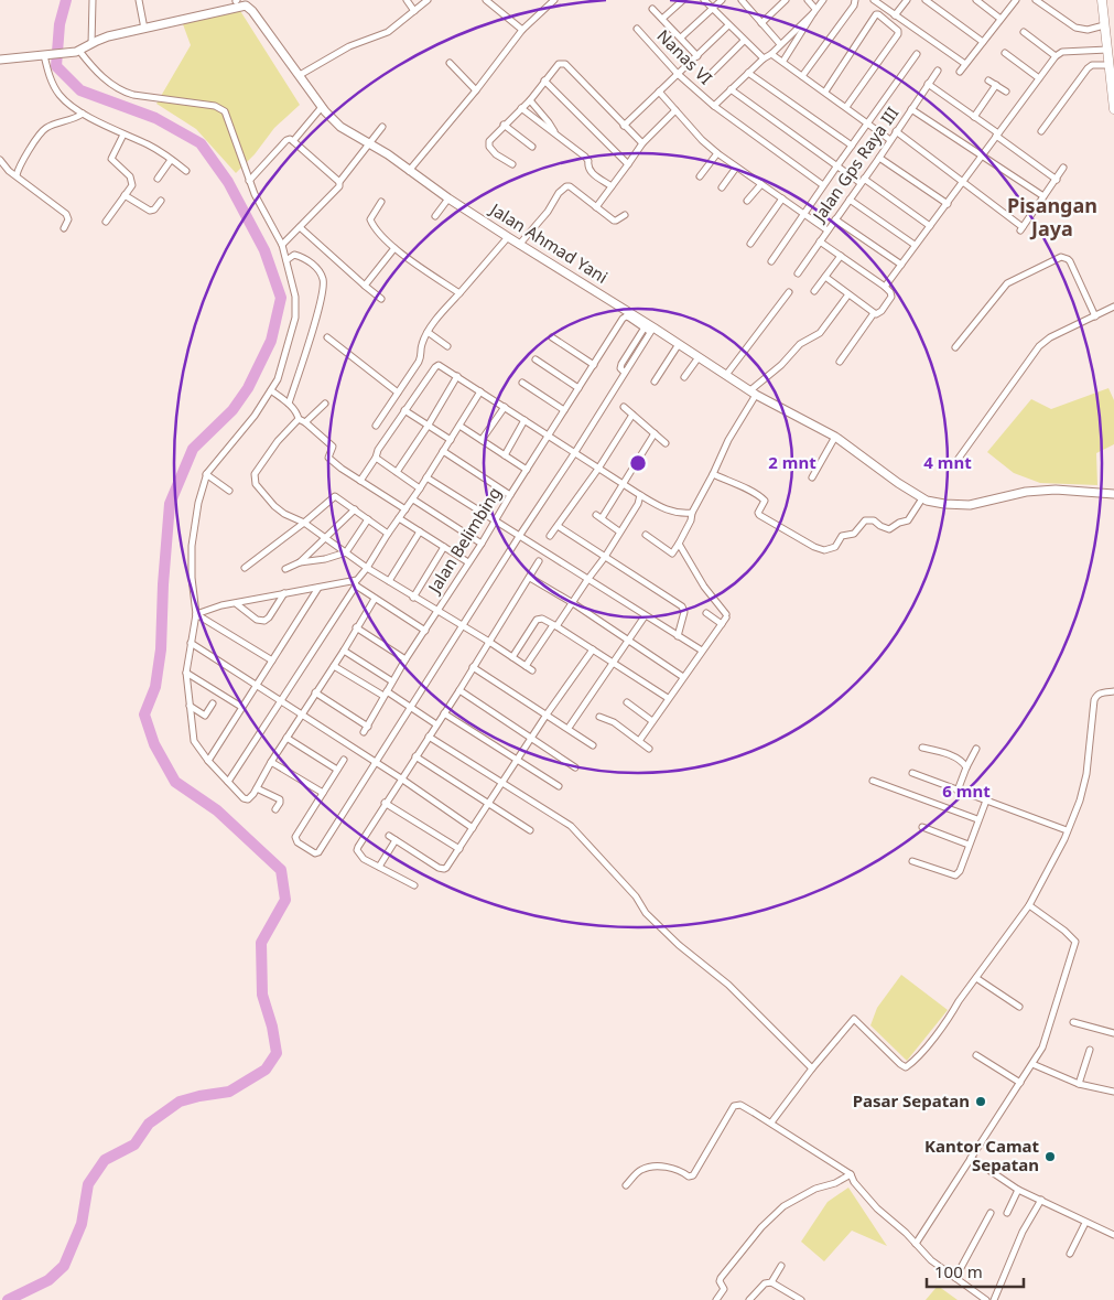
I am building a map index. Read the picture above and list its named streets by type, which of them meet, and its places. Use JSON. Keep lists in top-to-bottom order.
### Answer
{
  "streets": {
    "street": [
      "Nanas VI",
      "Jalan Gps Raya III",
      "Jalan Ahmad Yani",
      "Jalan Belimbing"
    ]
  },
  "crossings": [
    ["Jalan Ahmad Yani", "Jalan Belimbing"]
  ],
  "districts": ["Pisangan Jaya"],
  "places": ["Pasar Sepatan", "Kantor Camat Sepatan"],
  "scale_bar": "100 m",
  "rings": ["2 mnt", "4 mnt", "6 mnt"]
}
